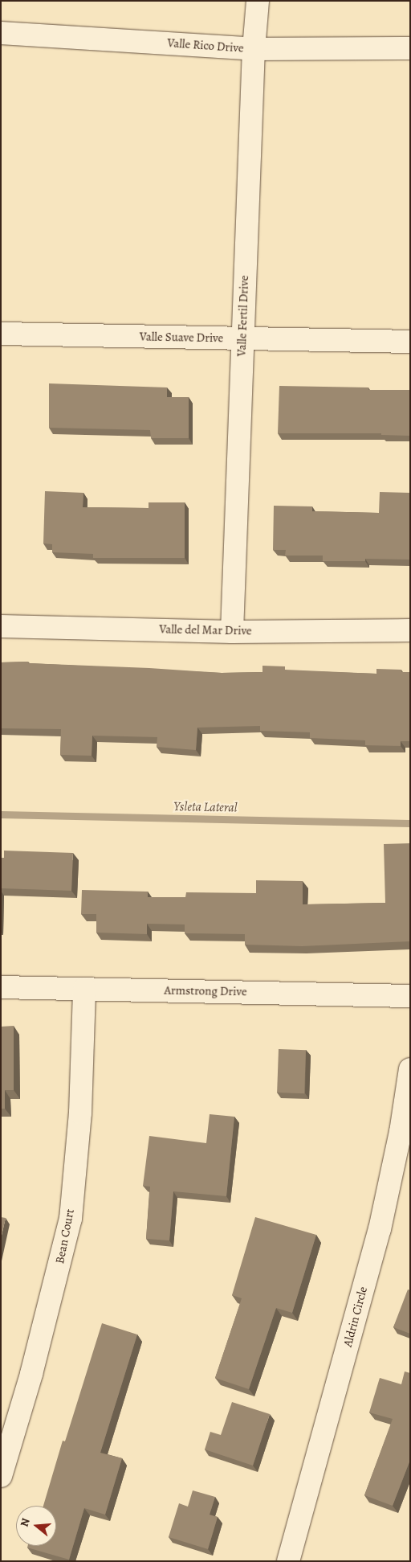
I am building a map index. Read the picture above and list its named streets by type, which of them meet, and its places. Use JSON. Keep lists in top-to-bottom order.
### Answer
{
  "streets": {
    "street": [
      "Valle Rico Drive",
      "Valle Fertil Drive",
      "Valle Suave Drive",
      "Valle del Mar Drive",
      "Armstrong Drive",
      "Bean Court",
      "Aldrin Circle"
    ]
  },
  "crossings": [
    ["Valle Rico Drive", "Valle Fertil Drive"],
    ["Valle Fertil Drive", "Valle Suave Drive"],
    ["Valle Fertil Drive", "Valle del Mar Drive"],
    ["Armstrong Drive", "Bean Court"]
  ],
  "water": ["Ysleta Lateral"],
  "north": "left"
}
